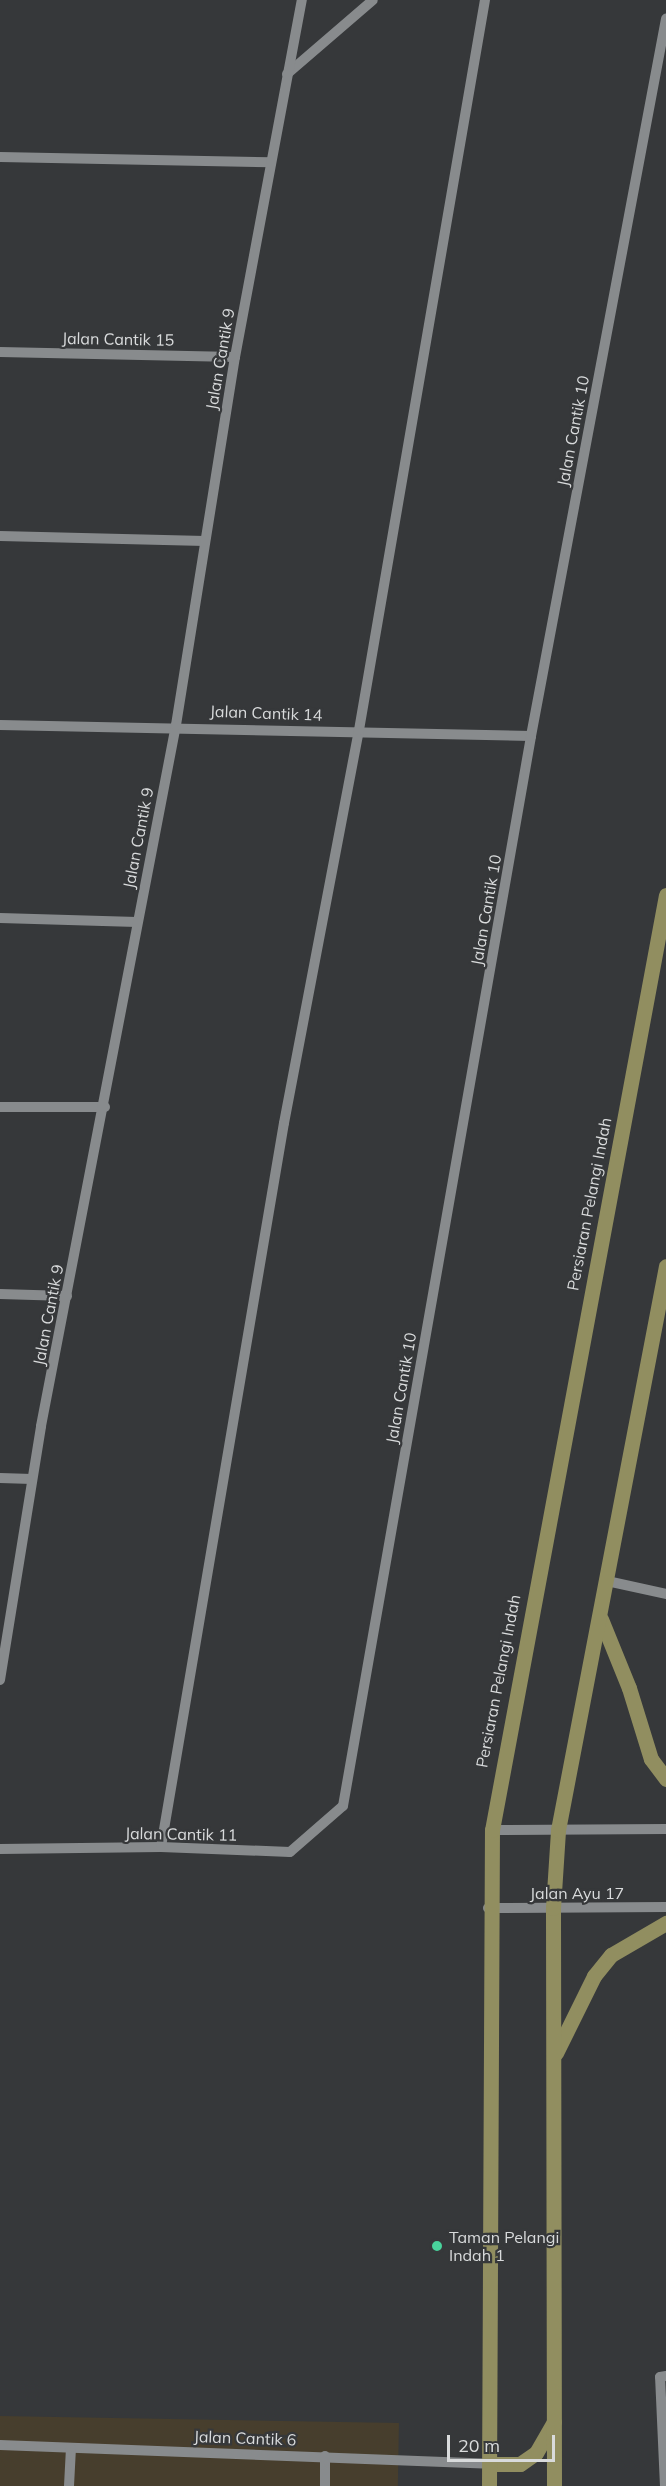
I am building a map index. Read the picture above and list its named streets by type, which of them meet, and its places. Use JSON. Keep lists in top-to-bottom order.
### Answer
{
  "streets": {
    "main road": ["Persiaran Pelangi Indah"],
    "street": [
      "Jalan Cantik 15",
      "Jalan Cantik 9",
      "Jalan Cantik 10",
      "Jalan Cantik 14",
      "Jalan Cantik 11",
      "Jalan Ayu 17",
      "Jalan Cantik 6"
    ]
  },
  "crossings": [
    ["Jalan Cantik 15", "Jalan Cantik 9"],
    ["Jalan Cantik 9", "Jalan Cantik 14"],
    ["Jalan Cantik 10", "Jalan Cantik 14"],
    ["Jalan Cantik 10", "Jalan Cantik 11"],
    ["Persiaran Pelangi Indah", "Jalan Ayu 17"],
    ["Persiaran Pelangi Indah", "Jalan Cantik 6"]
  ],
  "places": ["Taman Pelangi Indah 1"],
  "scale_bar": "20 m"
}
